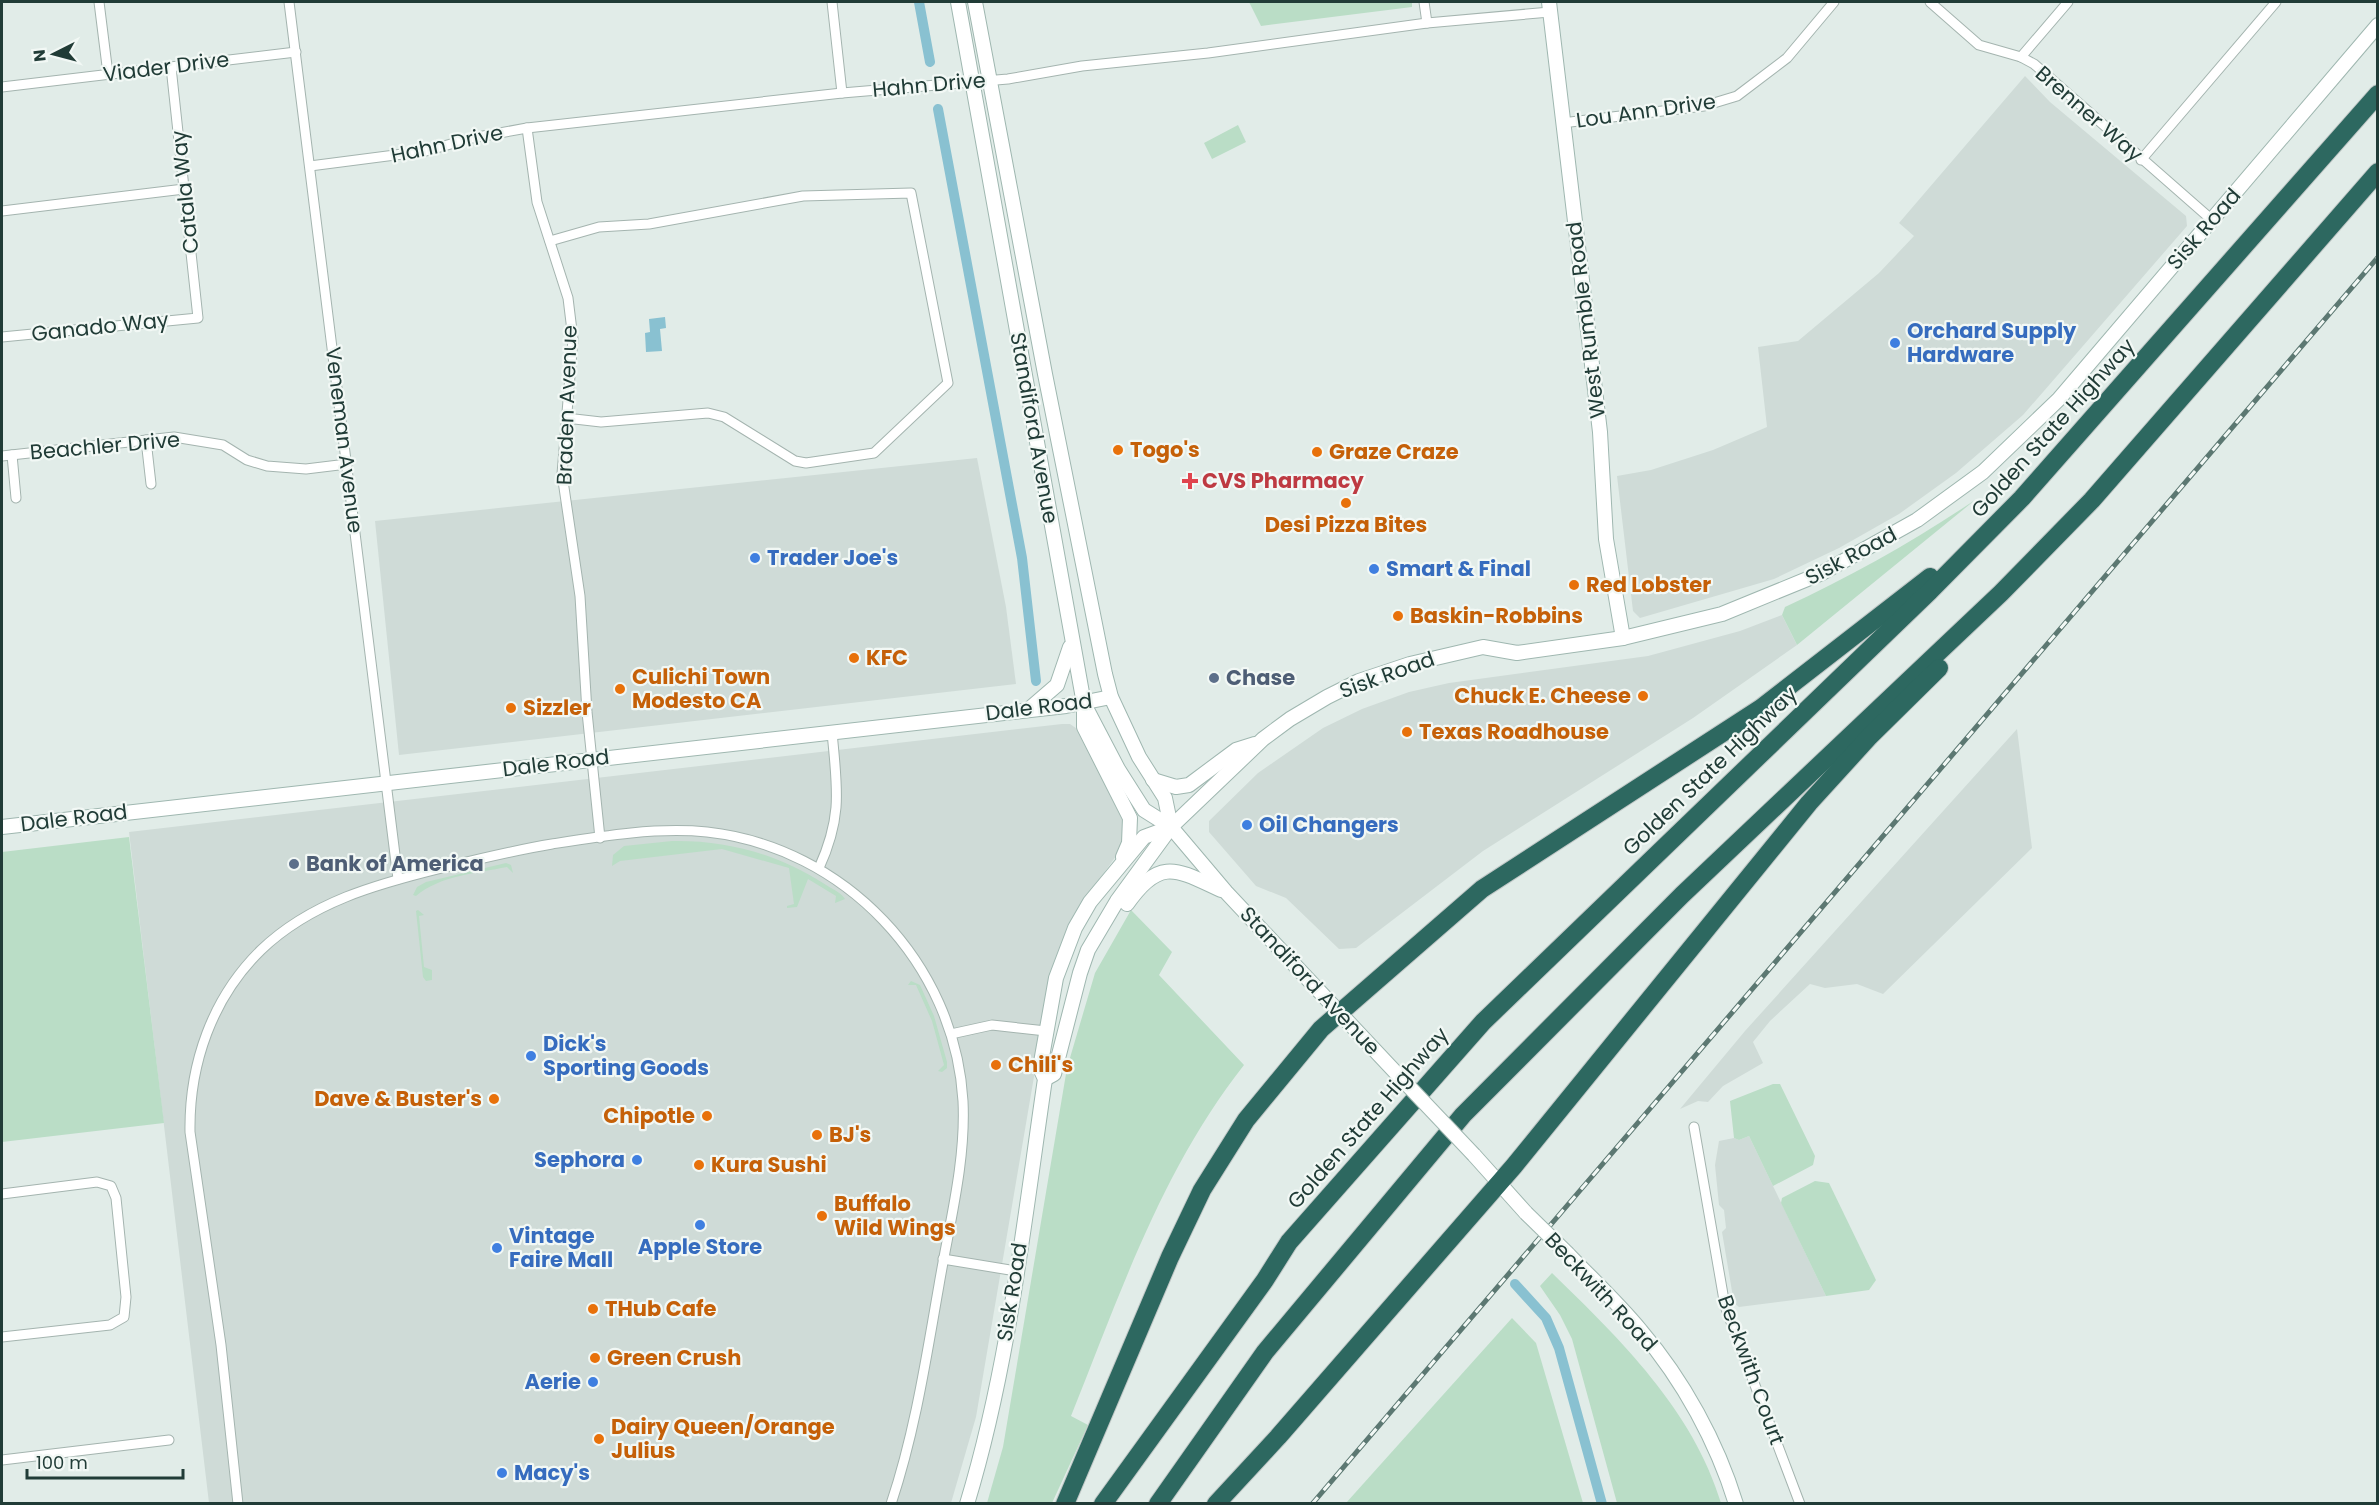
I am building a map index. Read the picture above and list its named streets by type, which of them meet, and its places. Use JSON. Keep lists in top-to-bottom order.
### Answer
{
  "streets": {
    "highway": ["Golden State Highway"],
    "main road": [
      "Sisk Road",
      "West Rumble Road",
      "Standiford Avenue",
      "Dale Road",
      "Beckwith Road"
    ],
    "street": [
      "Viader Drive",
      "Hahn Drive",
      "Lou Ann Drive",
      "Brenner Way",
      "Catala Way",
      "Ganado Way",
      "Braden Avenue",
      "Veneman Avenue",
      "Beachler Drive",
      "Beckwith Court"
    ]
  },
  "crossings": [
    ["Viader Drive", "Catala Way"],
    ["Viader Drive", "Veneman Avenue"],
    ["Hahn Drive", "West Rumble Road"],
    ["Hahn Drive", "Braden Avenue"],
    ["Hahn Drive", "Standiford Avenue"],
    ["Hahn Drive", "Veneman Avenue"],
    ["Lou Ann Drive", "West Rumble Road"],
    ["Brenner Way", "Sisk Road"],
    ["Catala Way", "Ganado Way"],
    ["Sisk Road", "West Rumble Road"],
    ["Sisk Road", "Standiford Avenue"],
    ["Braden Avenue", "Dale Road"],
    ["Standiford Avenue", "Dale Road"],
    ["Standiford Avenue", "Beckwith Road"],
    ["Veneman Avenue", "Beachler Drive"],
    ["Veneman Avenue", "Dale Road"]
  ],
  "places": {
    "other": [
      "Orchard Supply Hardware",
      "Togo's",
      "Graze Craze",
      "Desi Pizza Bites",
      "Trader Joe's",
      "Smart & Final",
      "Red Lobster",
      "Baskin-Robbins",
      "KFC",
      "Chase",
      "Culichi Town Modesto CA",
      "Chuck E. Cheese",
      "Sizzler",
      "Texas Roadhouse",
      "Oil Changers",
      "Bank of America",
      "Dick's Sporting Goods",
      "Chili's",
      "Dave & Buster's",
      "Chipotle",
      "BJ's",
      "Sephora",
      "Kura Sushi",
      "Buffalo Wild Wings",
      "Apple Store",
      "Vintage Faire Mall",
      "THub Cafe",
      "Green Crush",
      "Aerie",
      "Dairy Queen/Orange Julius",
      "Macy's"
    ],
    "health": ["CVS Pharmacy"]
  },
  "scale_bar": "100 m",
  "north": "left"
}
